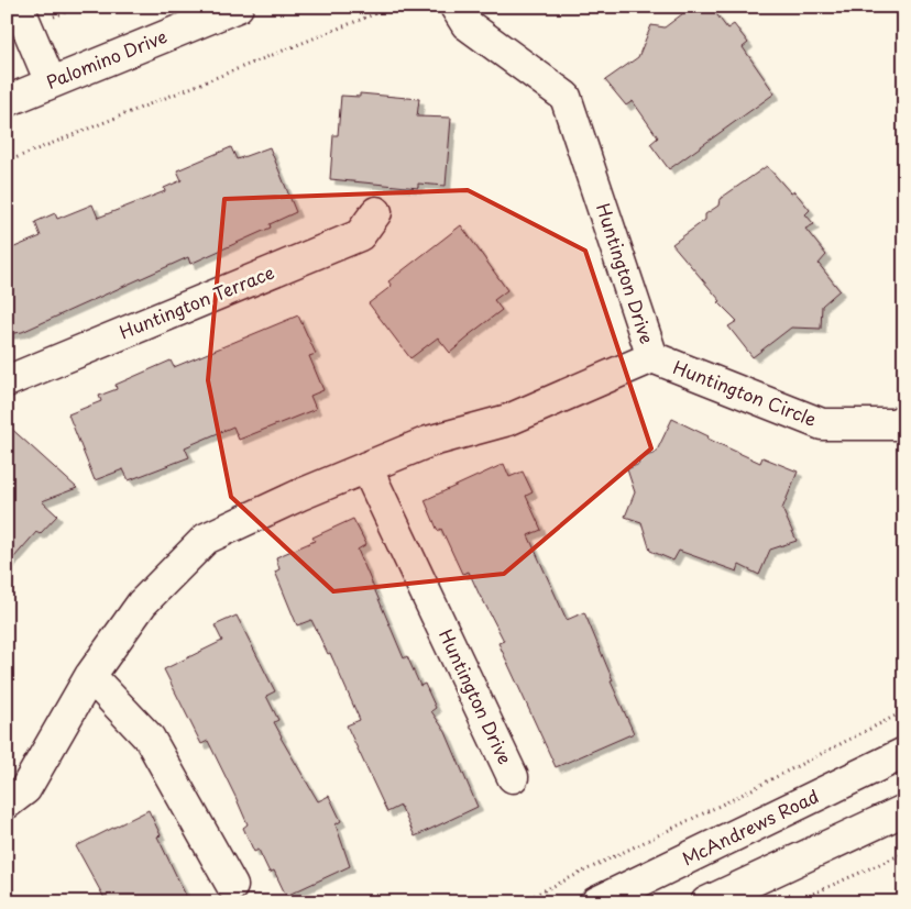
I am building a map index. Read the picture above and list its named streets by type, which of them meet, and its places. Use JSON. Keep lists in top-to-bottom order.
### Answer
{
  "streets": {
    "street": [
      "Palomino Drive",
      "Huntington Drive",
      "Huntington Terrace",
      "Huntington Circle",
      "McAndrews Road"
    ]
  },
  "crossings": [
    ["Huntington Drive", "Huntington Circle"]
  ]
}
